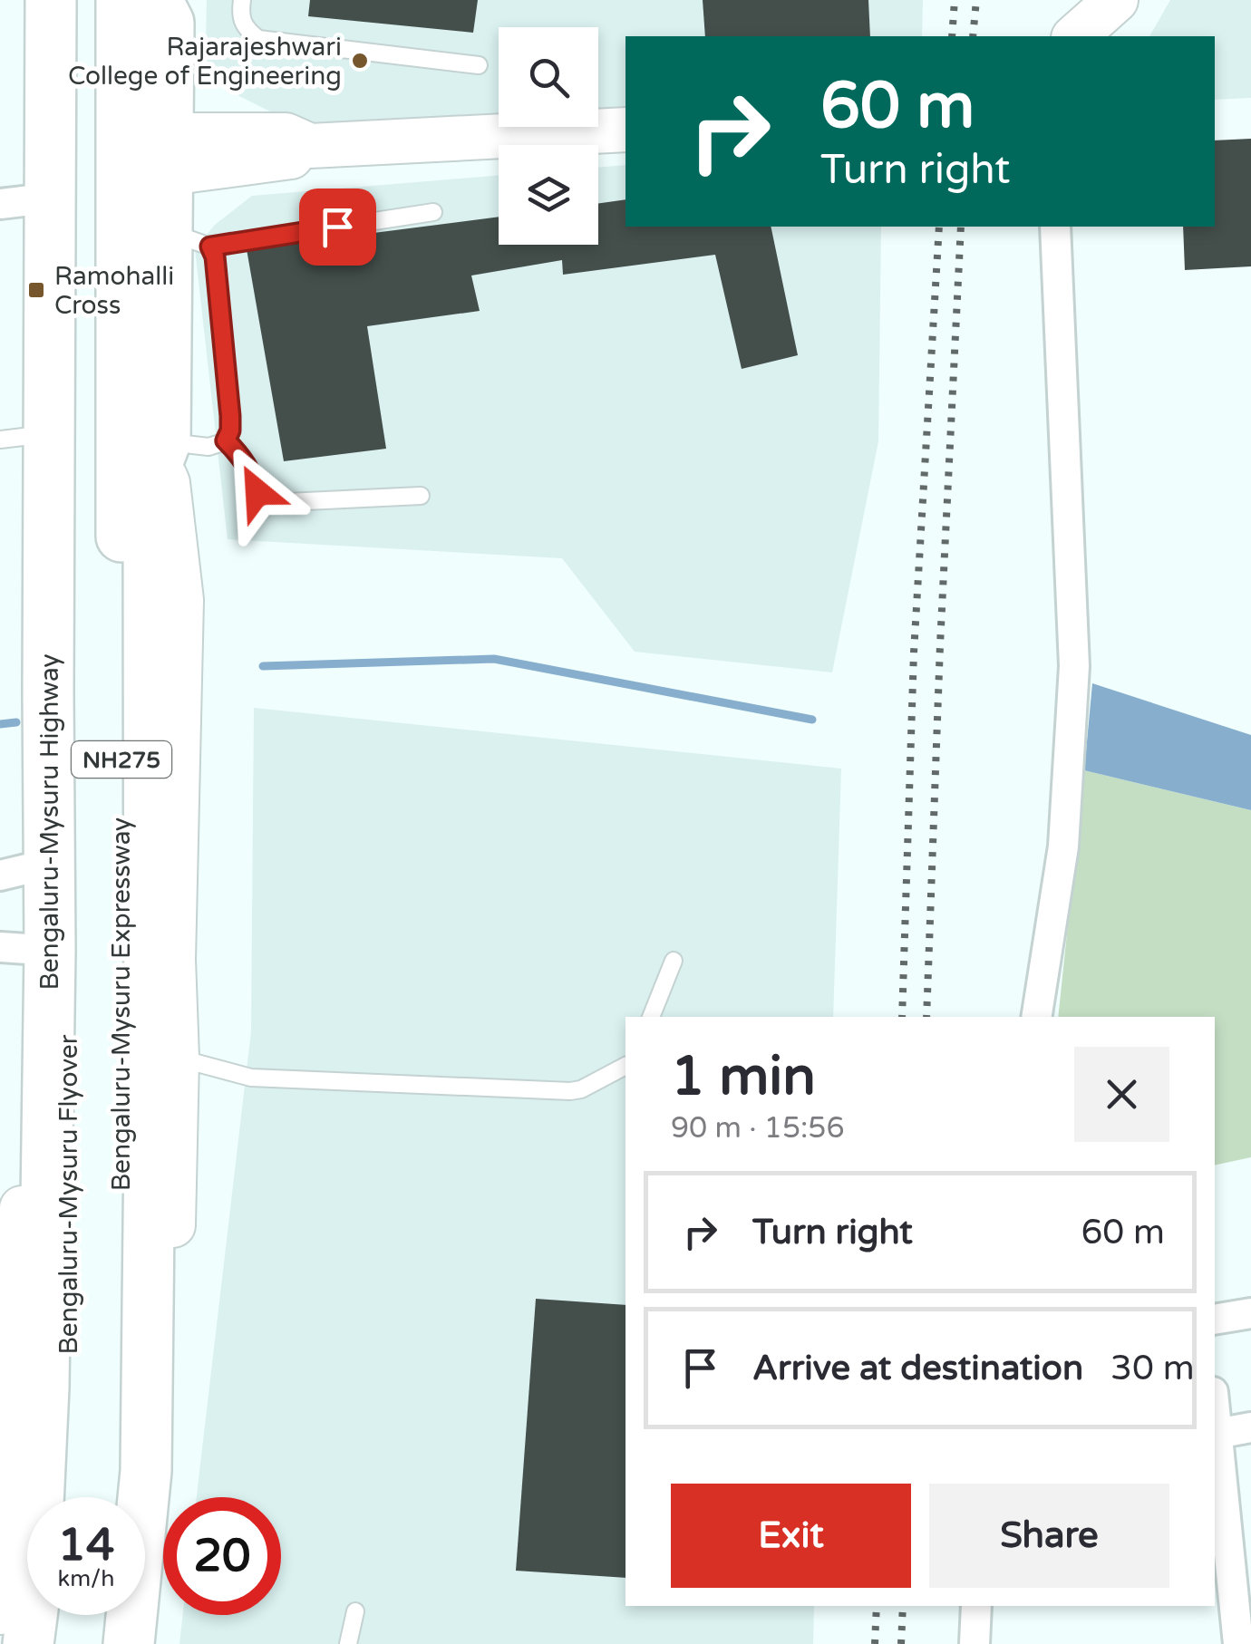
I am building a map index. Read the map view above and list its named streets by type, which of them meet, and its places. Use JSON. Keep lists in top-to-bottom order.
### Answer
{
  "streets": {
    "highway": [
      "NH275",
      "Bengaluru-Mysuru Highway",
      "Bengaluru-Mysuru Expressway",
      "Bengaluru-Mysuru Flyover"
    ]
  },
  "places": {
    "other": ["Rajarajeshwari College of Engineering"],
    "transit": ["Ramohalli Cross"]
  },
  "page": {
    "turn": ["60 m", "Turn right"],
    "heading": ["1 min", "90 m · 15:56"],
    "list": [
      {
        "name": "Turn right",
        "value": "60 m"
      },
      {
        "name": "Arrive at destination",
        "value": "30 m"
      }
    ],
    "buttons": ["Exit", "Share"],
    "speed": "14 km/h",
    "limit": "20"
  }
}
